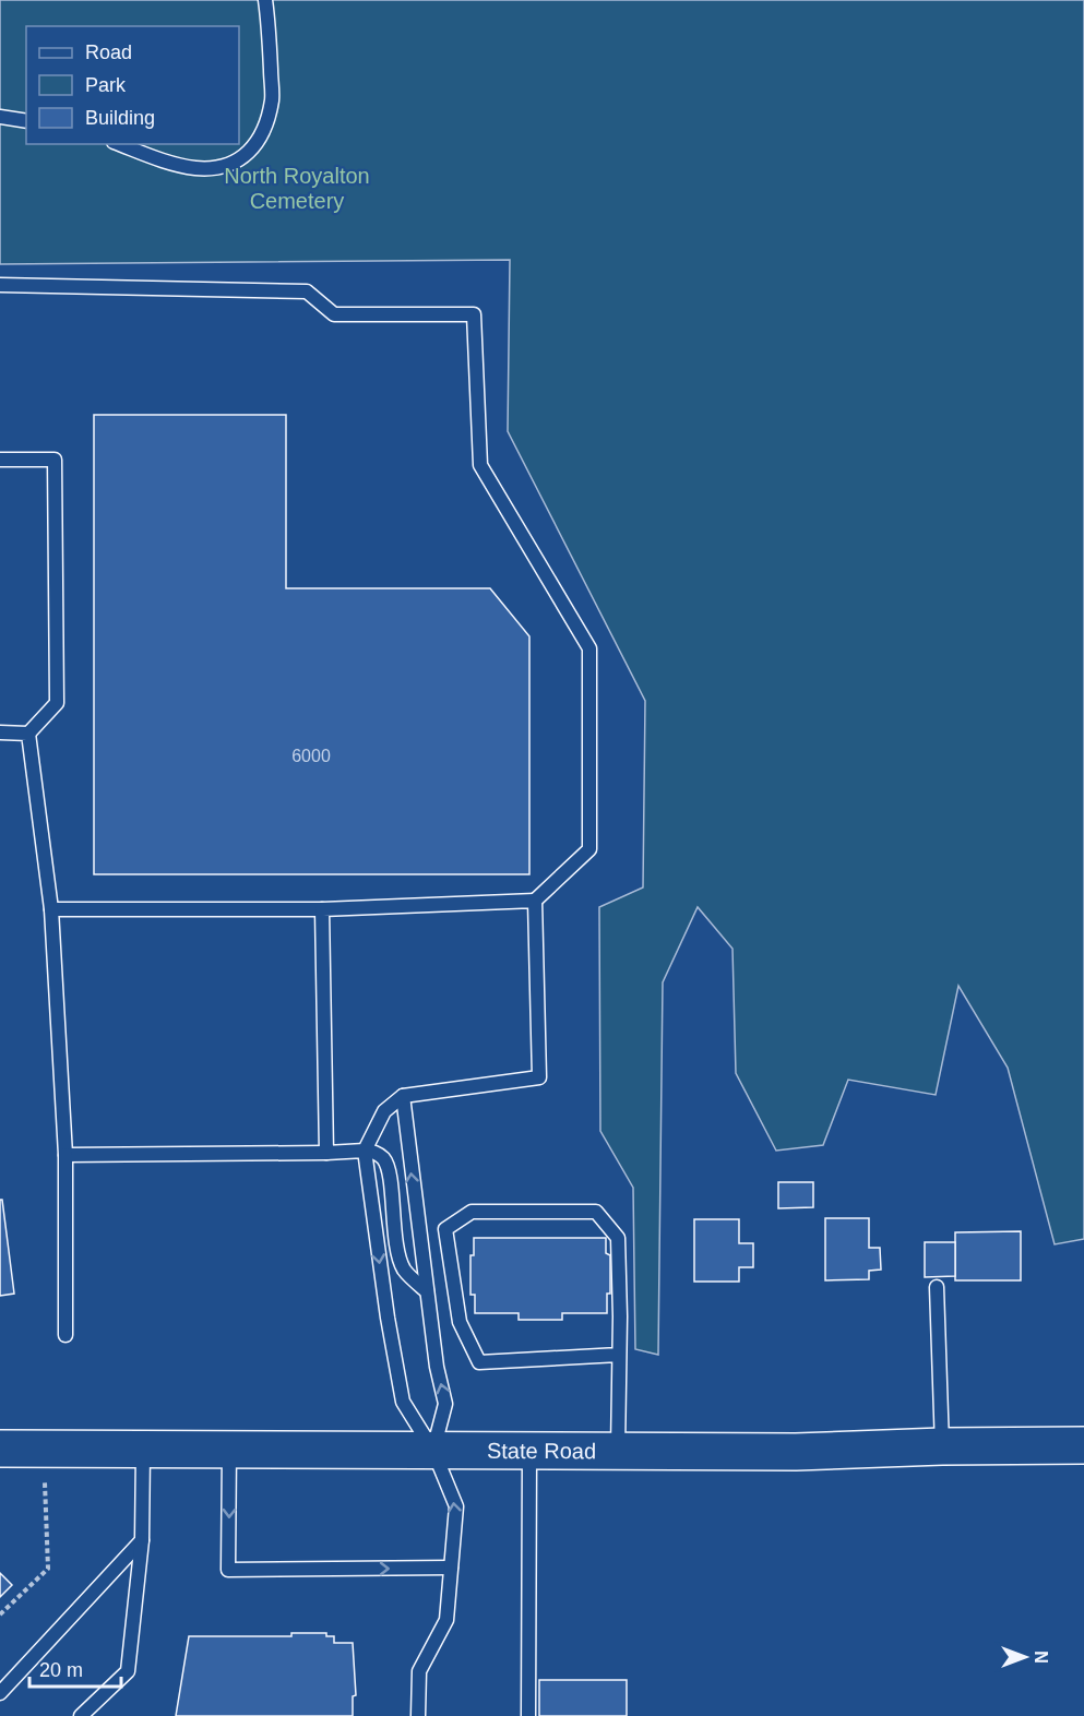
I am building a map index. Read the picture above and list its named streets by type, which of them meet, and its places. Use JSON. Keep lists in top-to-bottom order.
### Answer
{
  "streets": {
    "main road": ["State Road"]
  },
  "parks": ["North Royalton Cemetery"],
  "house_numbers": ["6000"],
  "legend": ["Road", "Park", "Building"],
  "scale_bar": "20 m",
  "north": "right"
}
